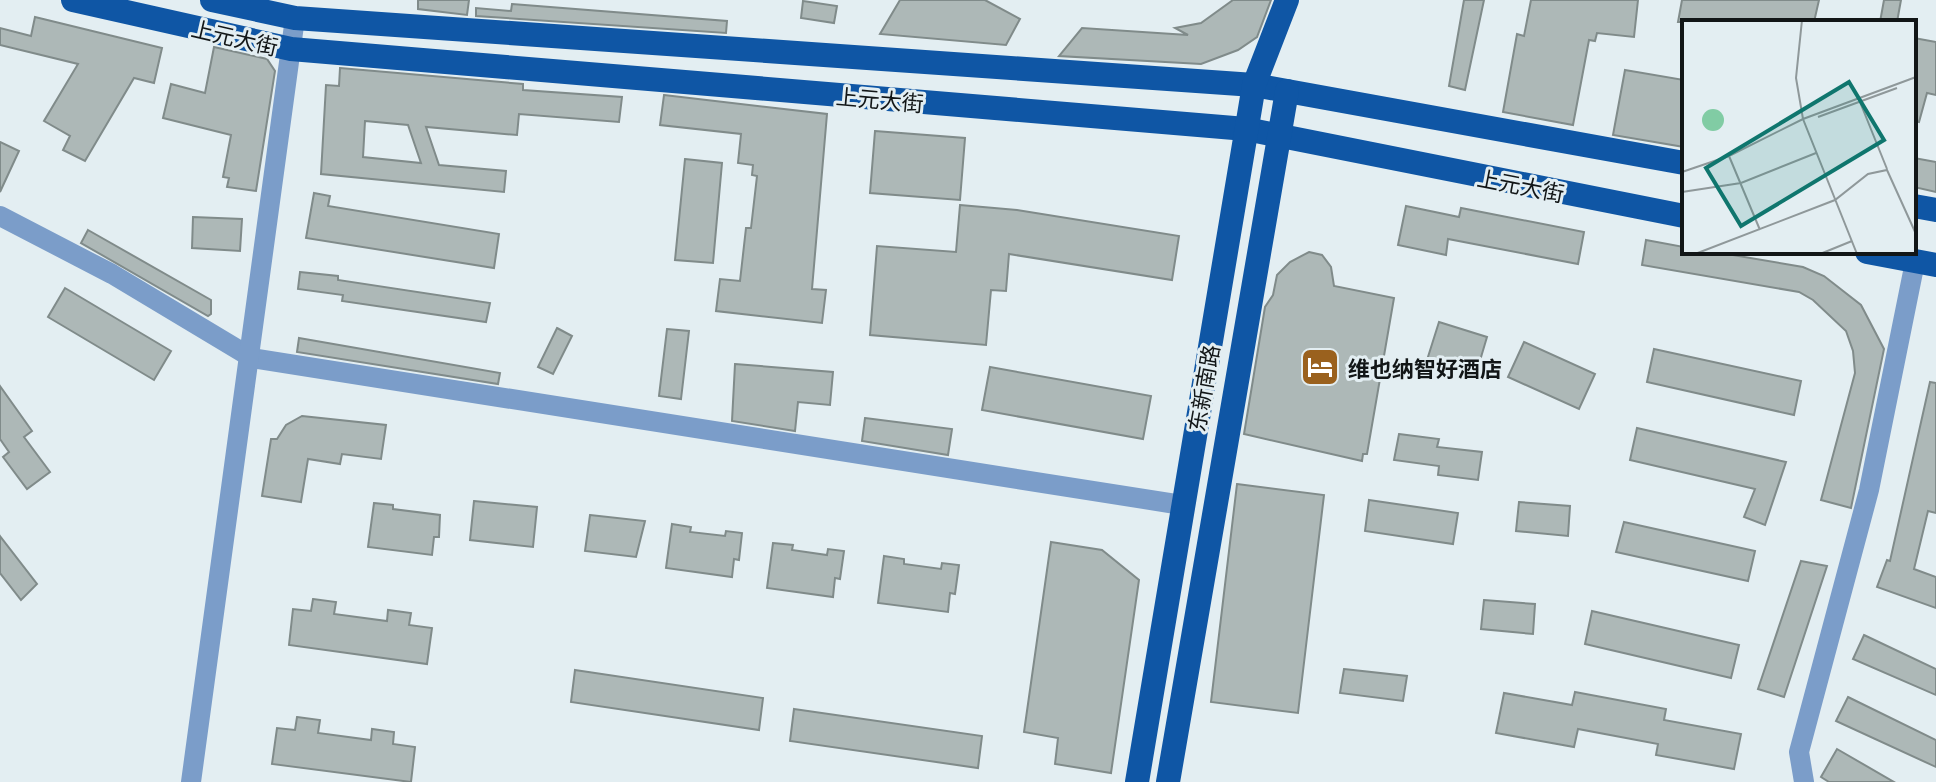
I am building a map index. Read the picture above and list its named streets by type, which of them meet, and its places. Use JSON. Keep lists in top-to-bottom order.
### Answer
{
  "streets": {
    "main road": ["上元大街", "东新南路"]
  },
  "crossings": [
    ["上元大街", "东新南路"]
  ],
  "places": {
    "hotel": ["维也纳智好酒店"]
  }
}
